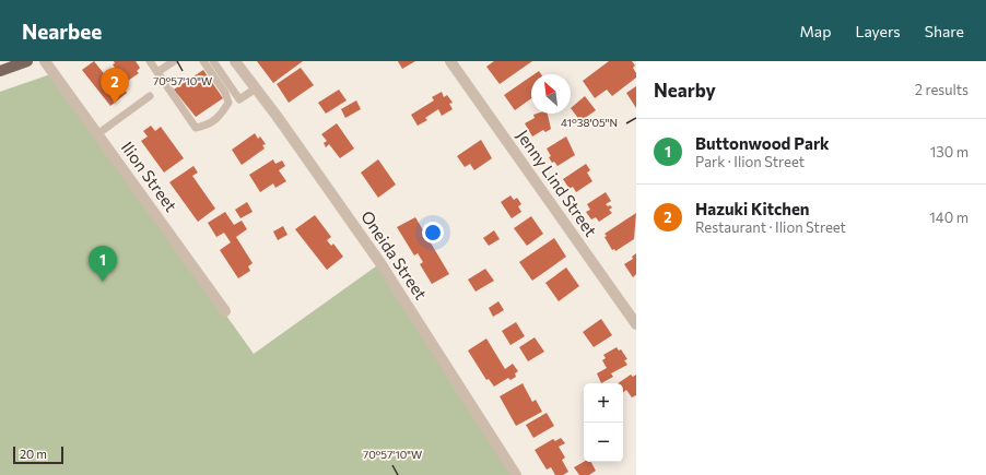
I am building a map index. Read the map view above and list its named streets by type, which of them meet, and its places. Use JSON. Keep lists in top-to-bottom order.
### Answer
{
  "streets": {
    "street": ["Ilion Street", "Jenny Lind Street", "Oneida Street"]
  },
  "scale_bar": "20 m",
  "north": "top left",
  "page": {
    "header": "Nearbee",
    "nav": ["Map", "Layers", "Share"],
    "heading": ["Nearby", "2 results"],
    "pins": ["2", "1"],
    "list": [
      {
        "mark": "1",
        "name": "Buttonwood Park",
        "note": "Park · Ilion Street",
        "value": "130 m"
      },
      {
        "mark": "2",
        "name": "Hazuki Kitchen",
        "note": "Restaurant · Ilion Street",
        "value": "140 m"
      }
    ],
    "map_buttons": ["+", "−"],
    "scale": "20 m"
  },
  "coordinates": ["70°57'10\"W", "41°38'05\"N"]
}
